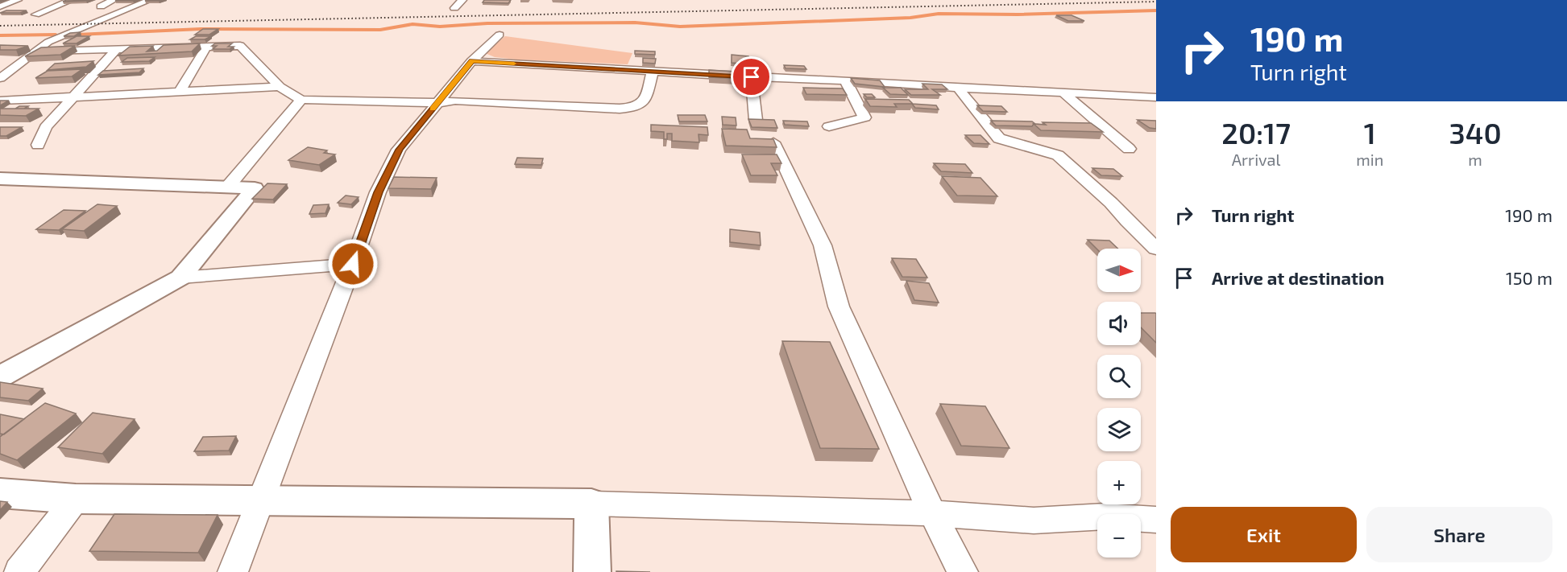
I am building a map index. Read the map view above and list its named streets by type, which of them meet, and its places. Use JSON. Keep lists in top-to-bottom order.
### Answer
{
  "north": "right",
  "page": {
    "turn": ["190 m", "Turn right"],
    "eta": [
      "20:17",
      "Arrival",
      "1",
      "min",
      "340",
      "m"
    ],
    "list": [
      {
        "name": "Turn right",
        "value": "190 m"
      },
      {
        "name": "Arrive at destination",
        "value": "150 m"
      }
    ],
    "map_buttons": ["+", "−"],
    "buttons": ["Exit", "Share"]
  }
}
